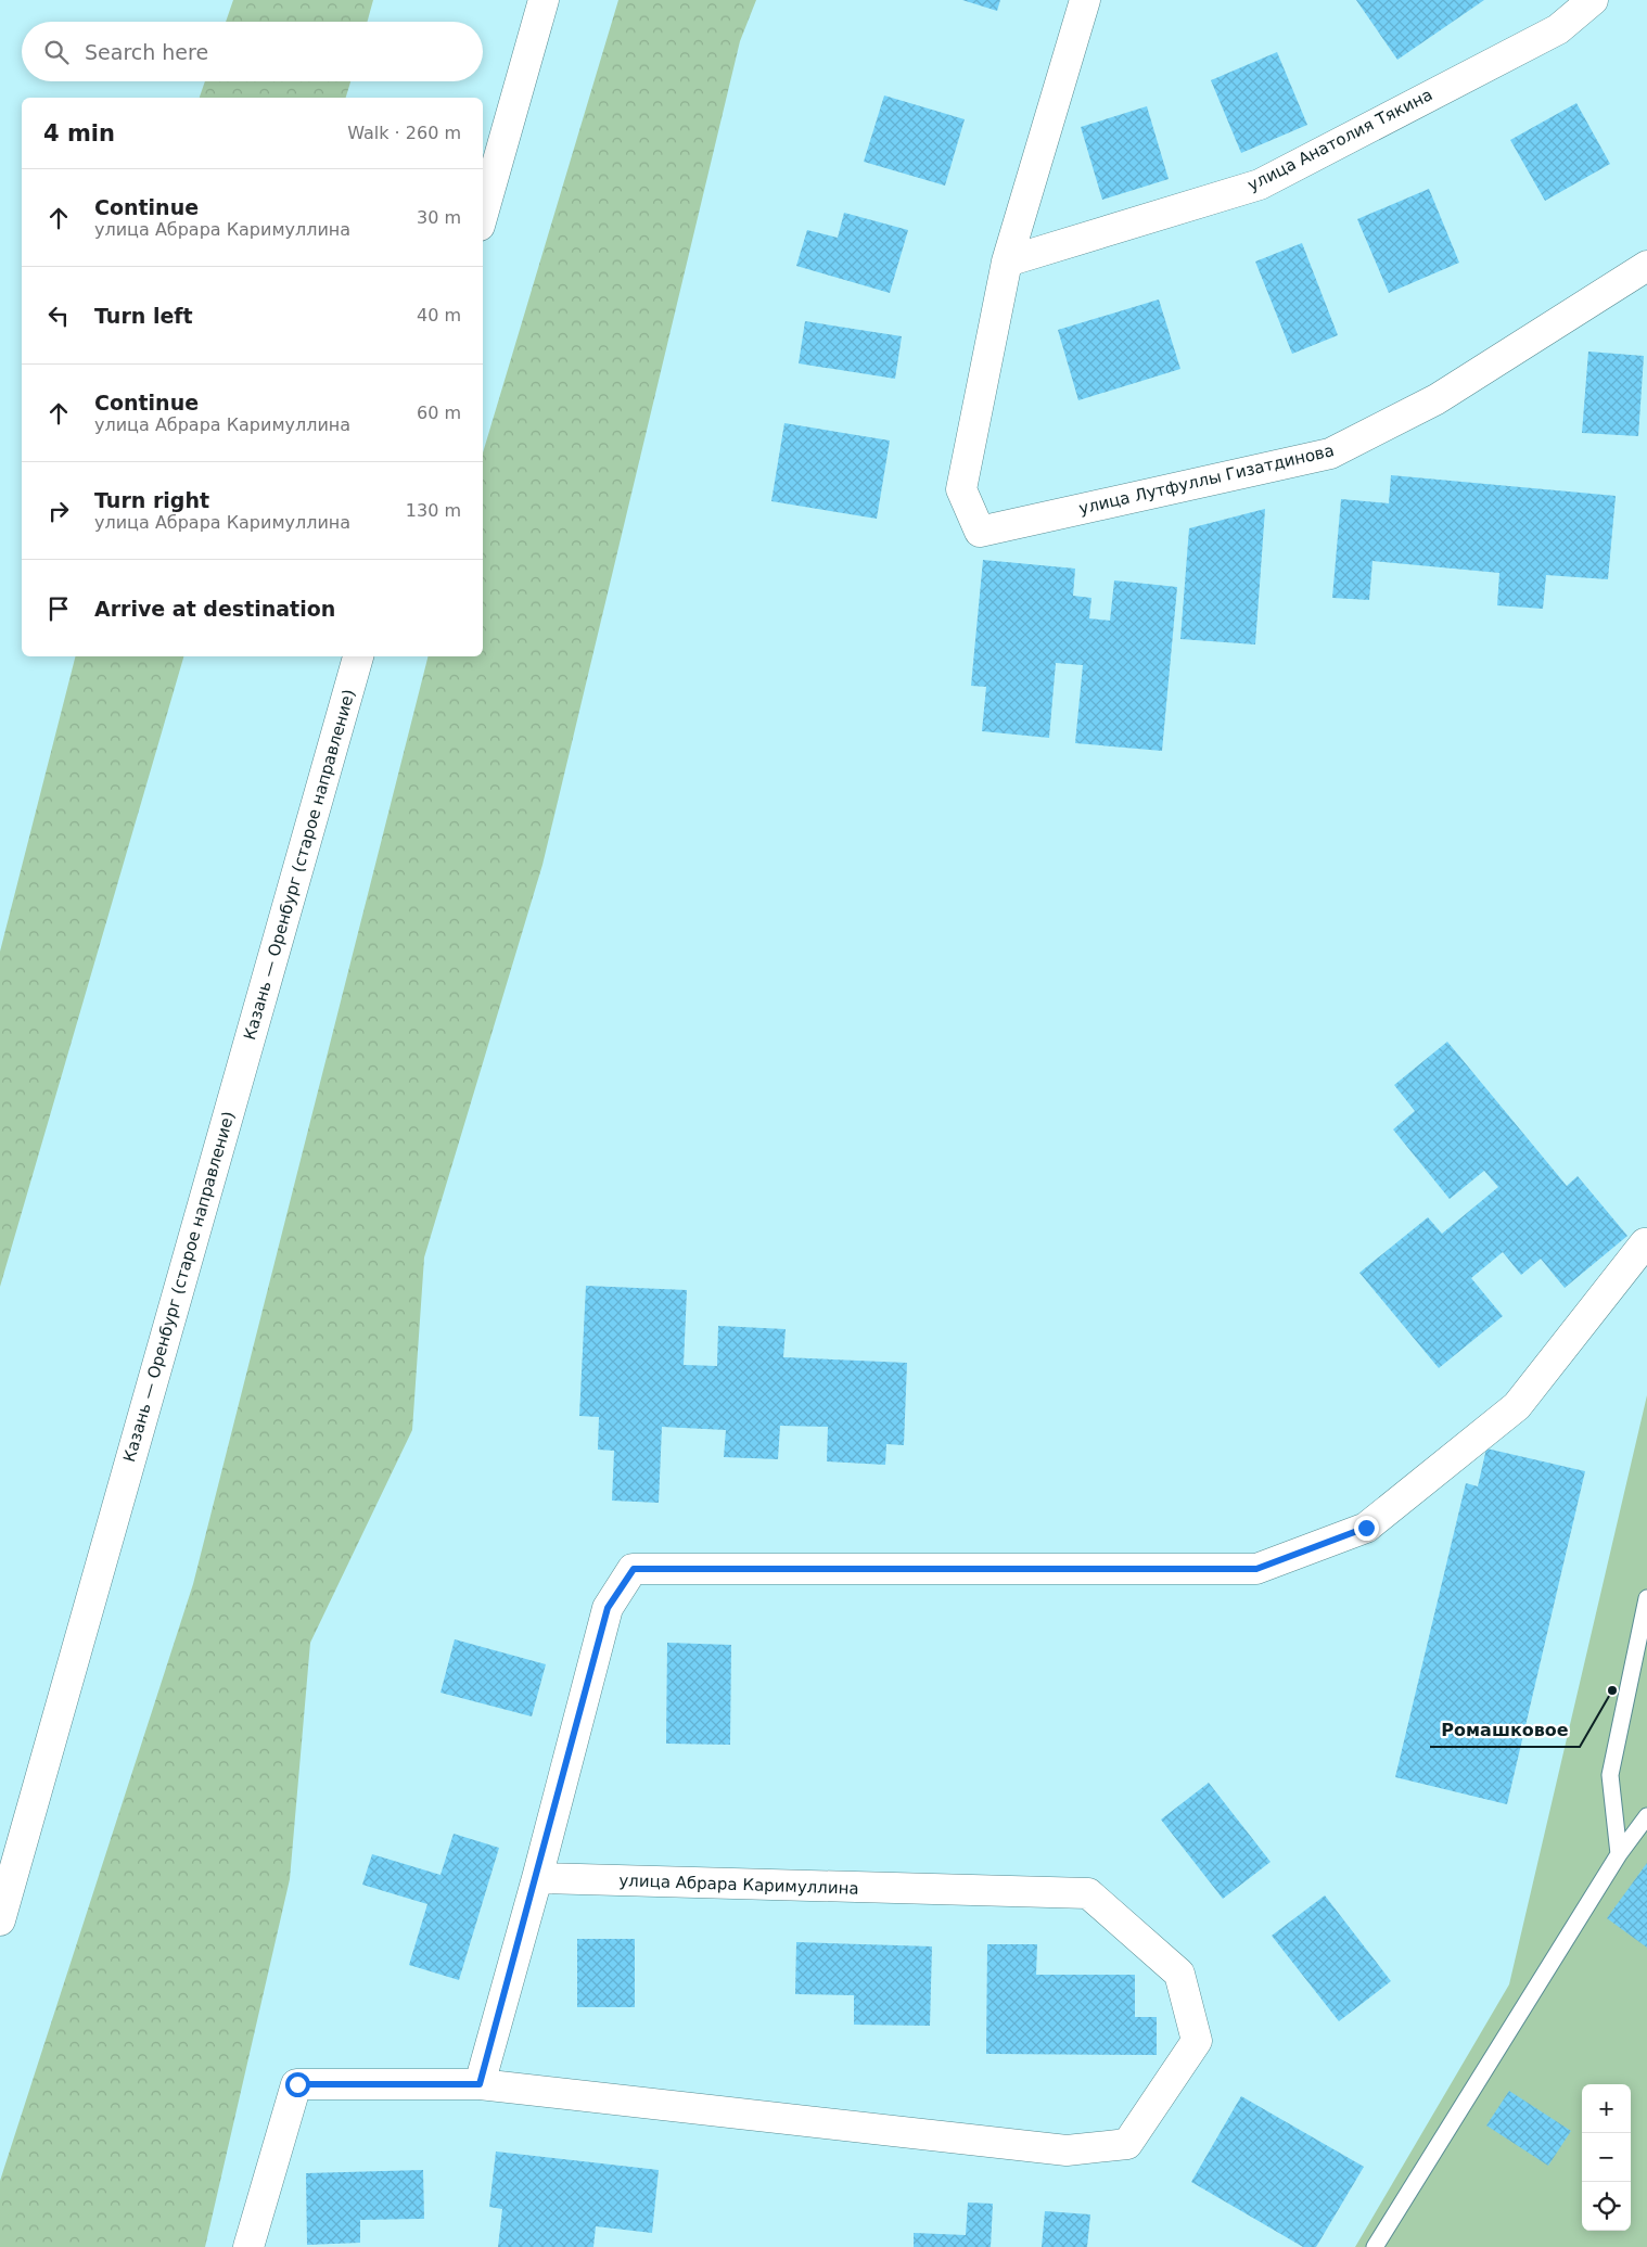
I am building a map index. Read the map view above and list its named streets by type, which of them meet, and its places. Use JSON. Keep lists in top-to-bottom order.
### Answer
{
  "streets": {
    "street": [
      "улица Анатолия Тякина",
      "улица Лутфуллы Гизатдинова",
      "Казань — Оренбург (старое направление)",
      "улица Абрара Каримуллина"
    ]
  },
  "crossings": [
    ["улица Анатолия Тякина", "улица Лутфуллы Гизатдинова"]
  ],
  "places": ["Ромашковое"],
  "page": {
    "search": "Search here",
    "heading": ["4 min", "Walk · 260 m"],
    "list": [
      ["Continue", "улица Абрара Каримуллина", "30 m"],
      ["Turn left", "40 m"],
      ["Continue", "улица Абрара Каримуллина", "60 m"],
      ["Turn right", "улица Абрара Каримуллина", "130 m"],
      "Arrive at destination"
    ],
    "map_buttons": ["+", "−"]
  }
}
